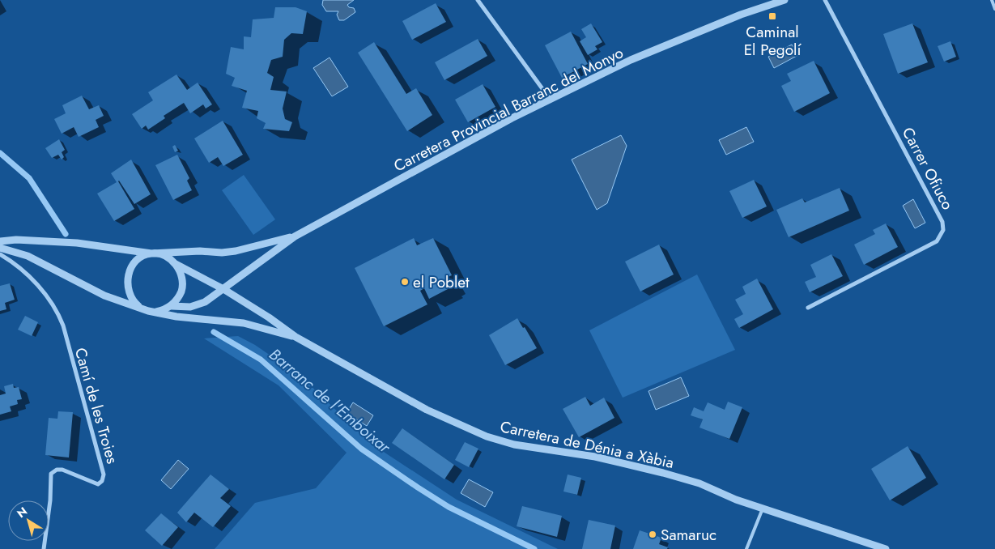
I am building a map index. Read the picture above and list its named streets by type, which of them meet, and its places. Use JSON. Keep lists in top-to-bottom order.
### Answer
{
  "streets": {
    "street": [
      "Carretera Provincial Barranc del Monyo",
      "Carrer Ofiuco",
      "Camí de les Troies",
      "Carretera de Dénia a Xàbia"
    ]
  },
  "crossings": [
    ["Carretera Provincial Barranc del Monyo", "Carretera de Dénia a Xàbia"]
  ],
  "water": ["Barranc de l'Emboixar"],
  "places": {
    "transit": ["Caminal El Pegolí"],
    "other": ["el Poblet", "Samaruc"]
  },
  "north": "top left"
}
